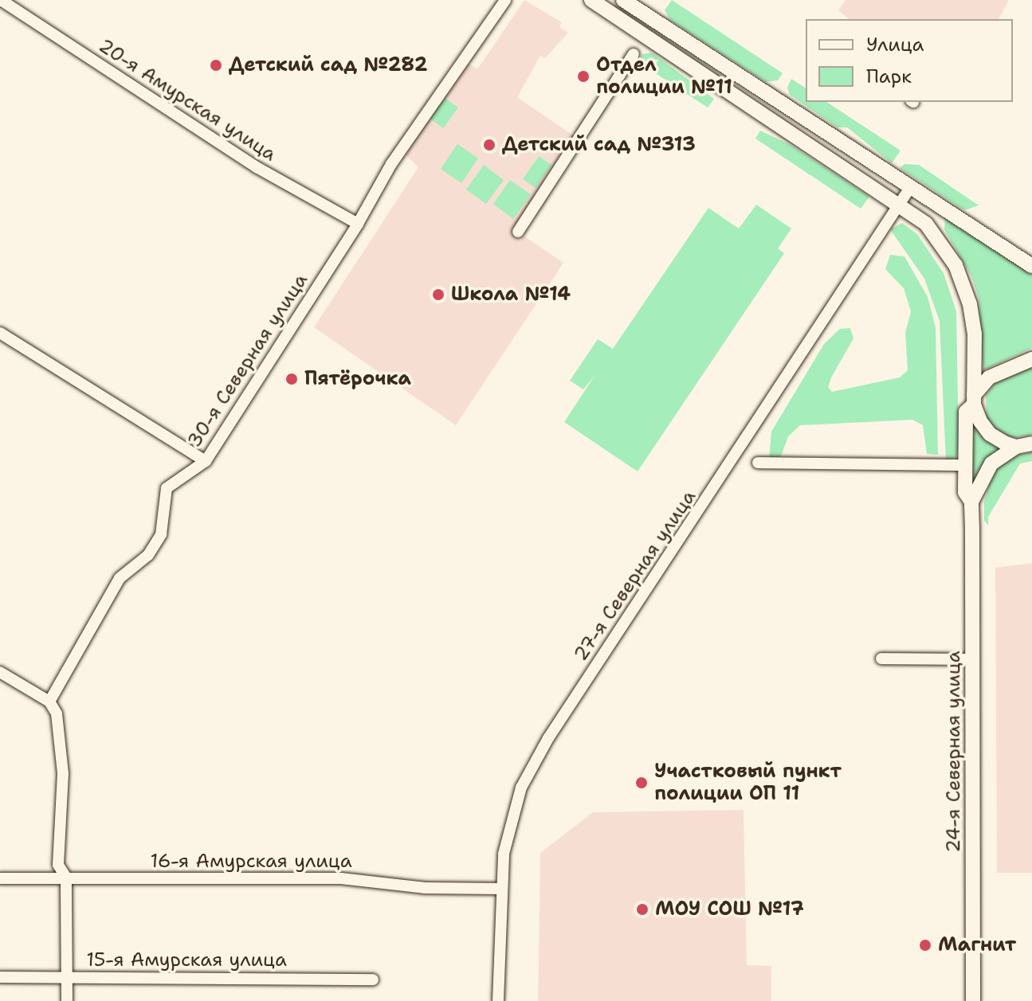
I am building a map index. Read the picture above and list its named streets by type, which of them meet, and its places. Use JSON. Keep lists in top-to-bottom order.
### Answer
{
  "streets": {
    "main road": ["24-я Северная улица"],
    "street": [
      "20-я Амурская улица",
      "30-я Северная улица",
      "27-я Северная улица",
      "16-я Амурская улица",
      "15-я Амурская улица"
    ]
  },
  "crossings": [
    ["20-я Амурская улица", "30-я Северная улица"],
    ["27-я Северная улица", "24-я Северная улица"],
    ["27-я Северная улица", "16-я Амурская улица"]
  ],
  "places": [
    "Детский сад №282",
    "Отдел полиции №11",
    "Детский сад №313",
    "Школа №14",
    "Пятёрочка",
    "Участковый пункт полиции ОП 11",
    "МОУ СОШ №17",
    "Магнит"
  ],
  "legend": ["Улица", "Парк"]
}
